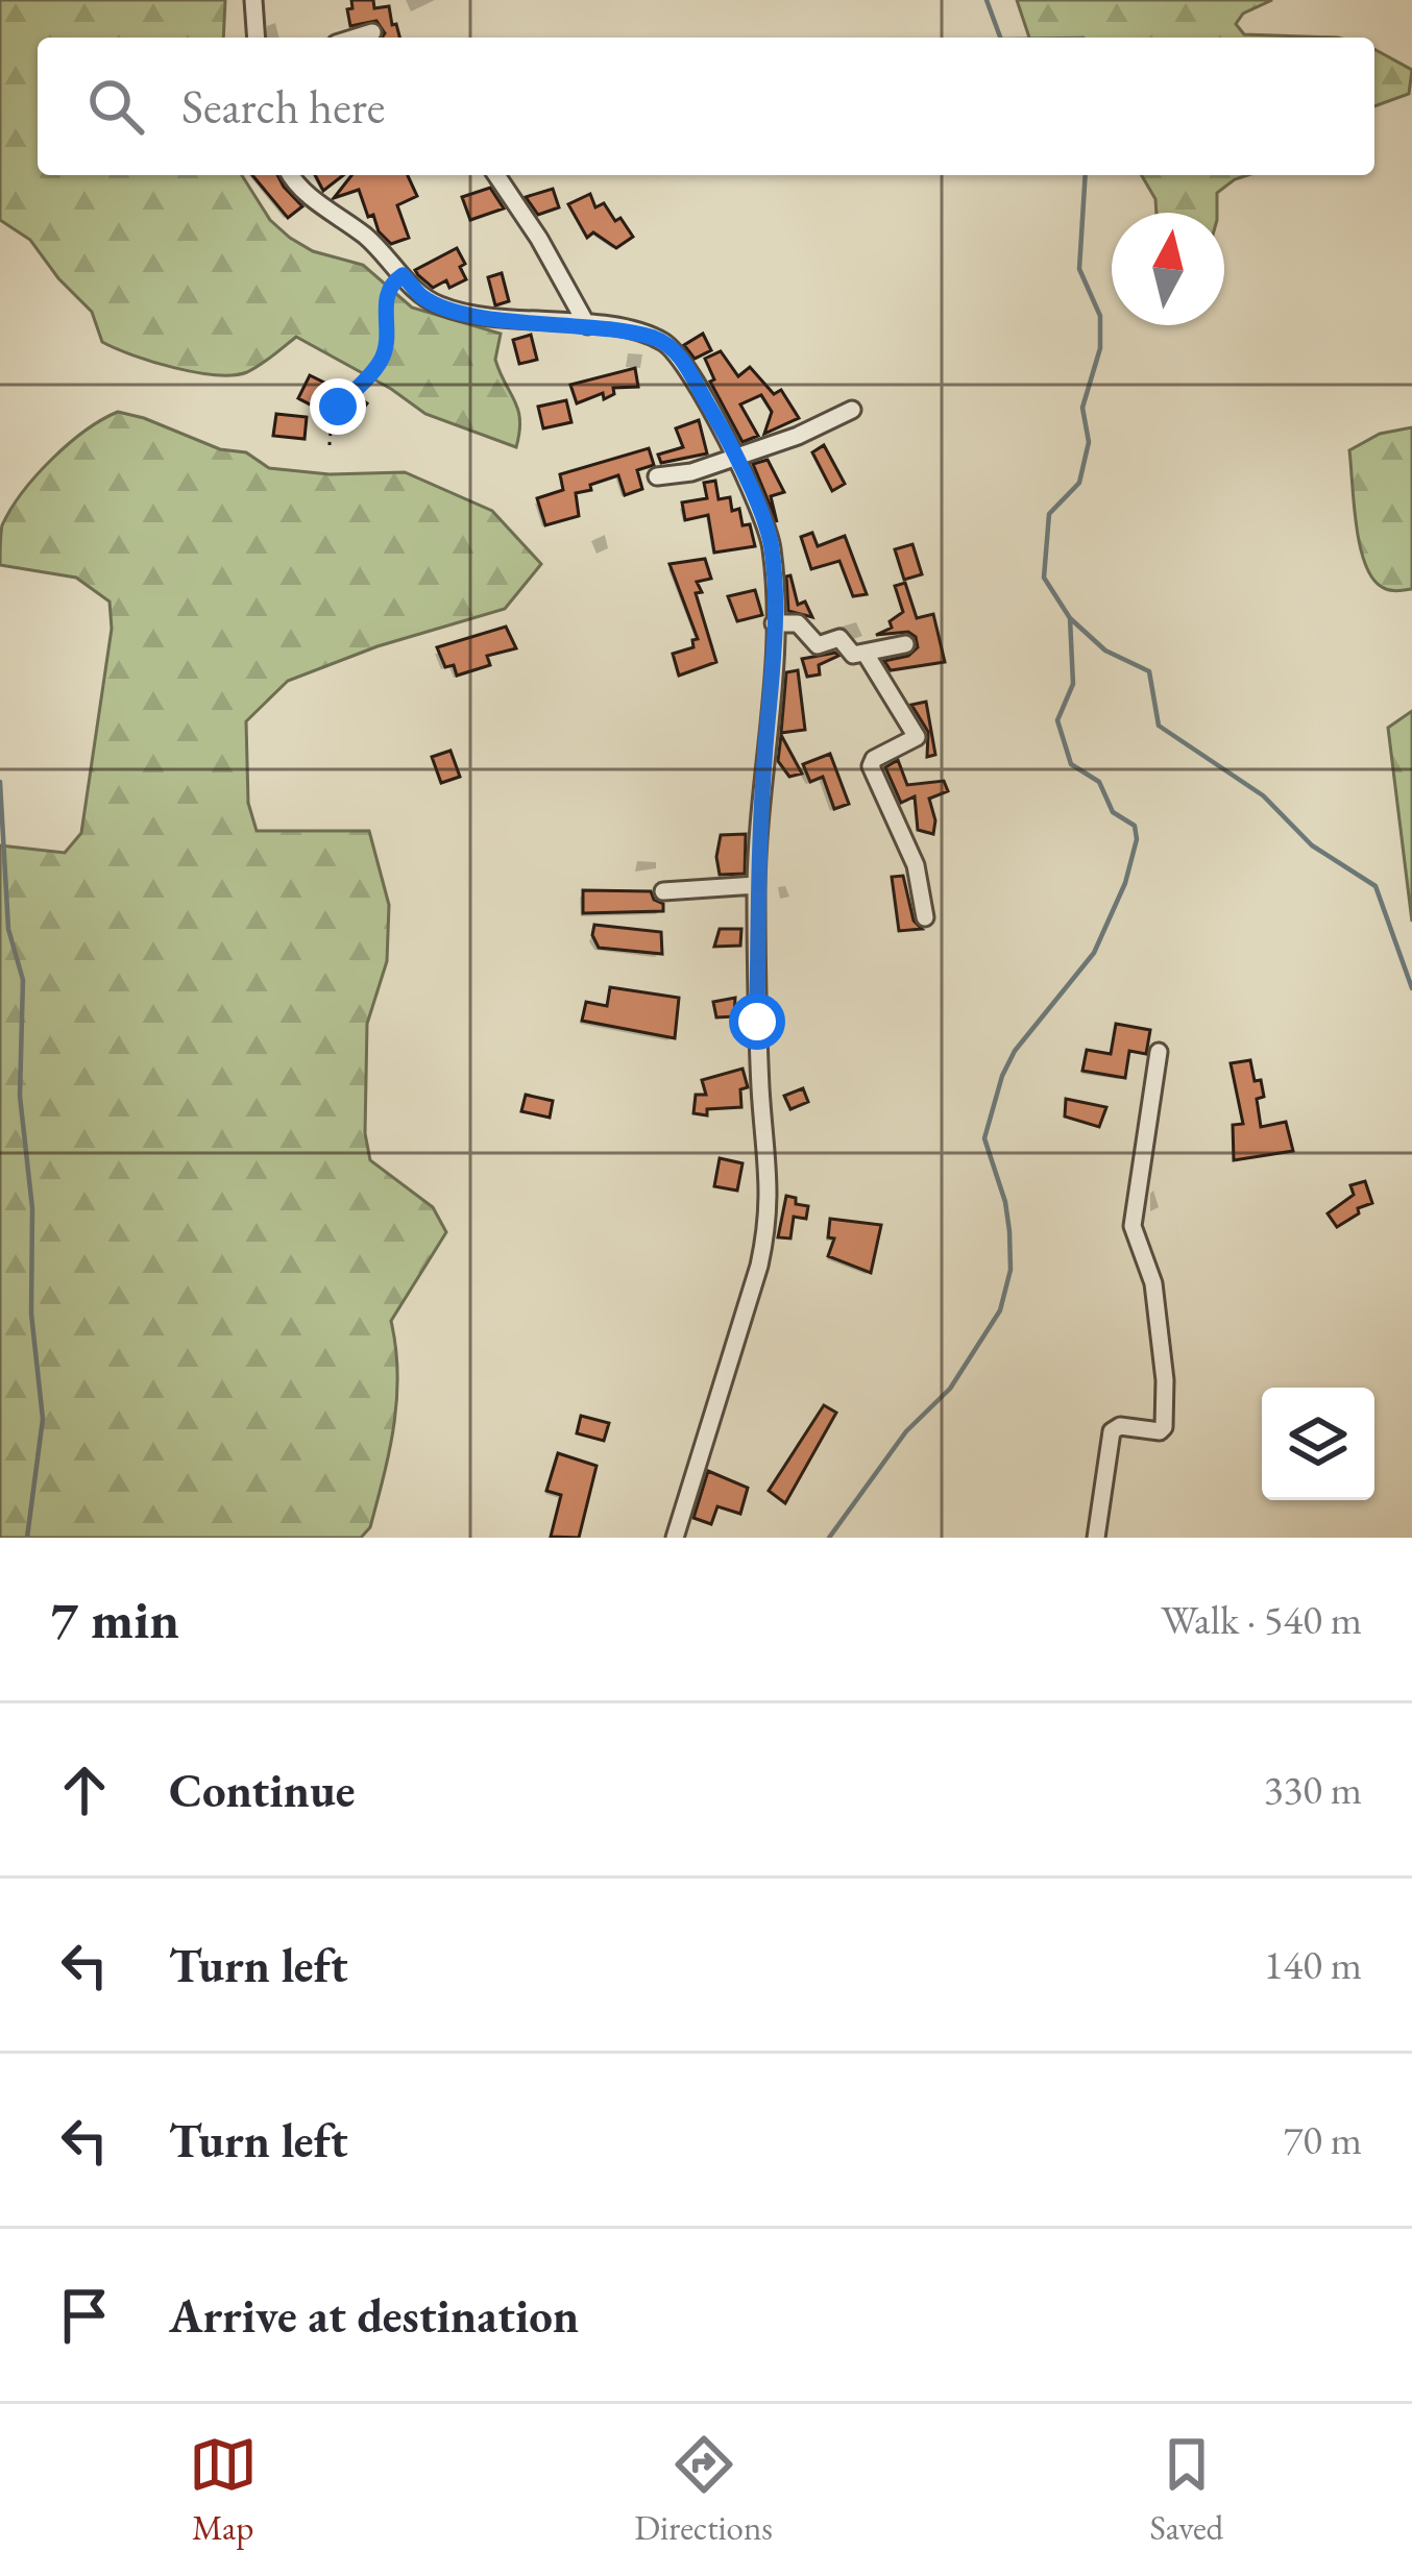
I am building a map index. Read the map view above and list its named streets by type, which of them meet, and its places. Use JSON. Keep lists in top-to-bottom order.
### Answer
{
  "north": "top",
  "page": {
    "search": "Search here",
    "heading": ["7 min", "Walk · 540 m"],
    "list": [
      ["Continue", "330 m"],
      ["Turn left", "140 m"],
      ["Turn left", "70 m"],
      "Arrive at destination"
    ],
    "nav": ["Map", "Directions", "Saved"]
  }
}
